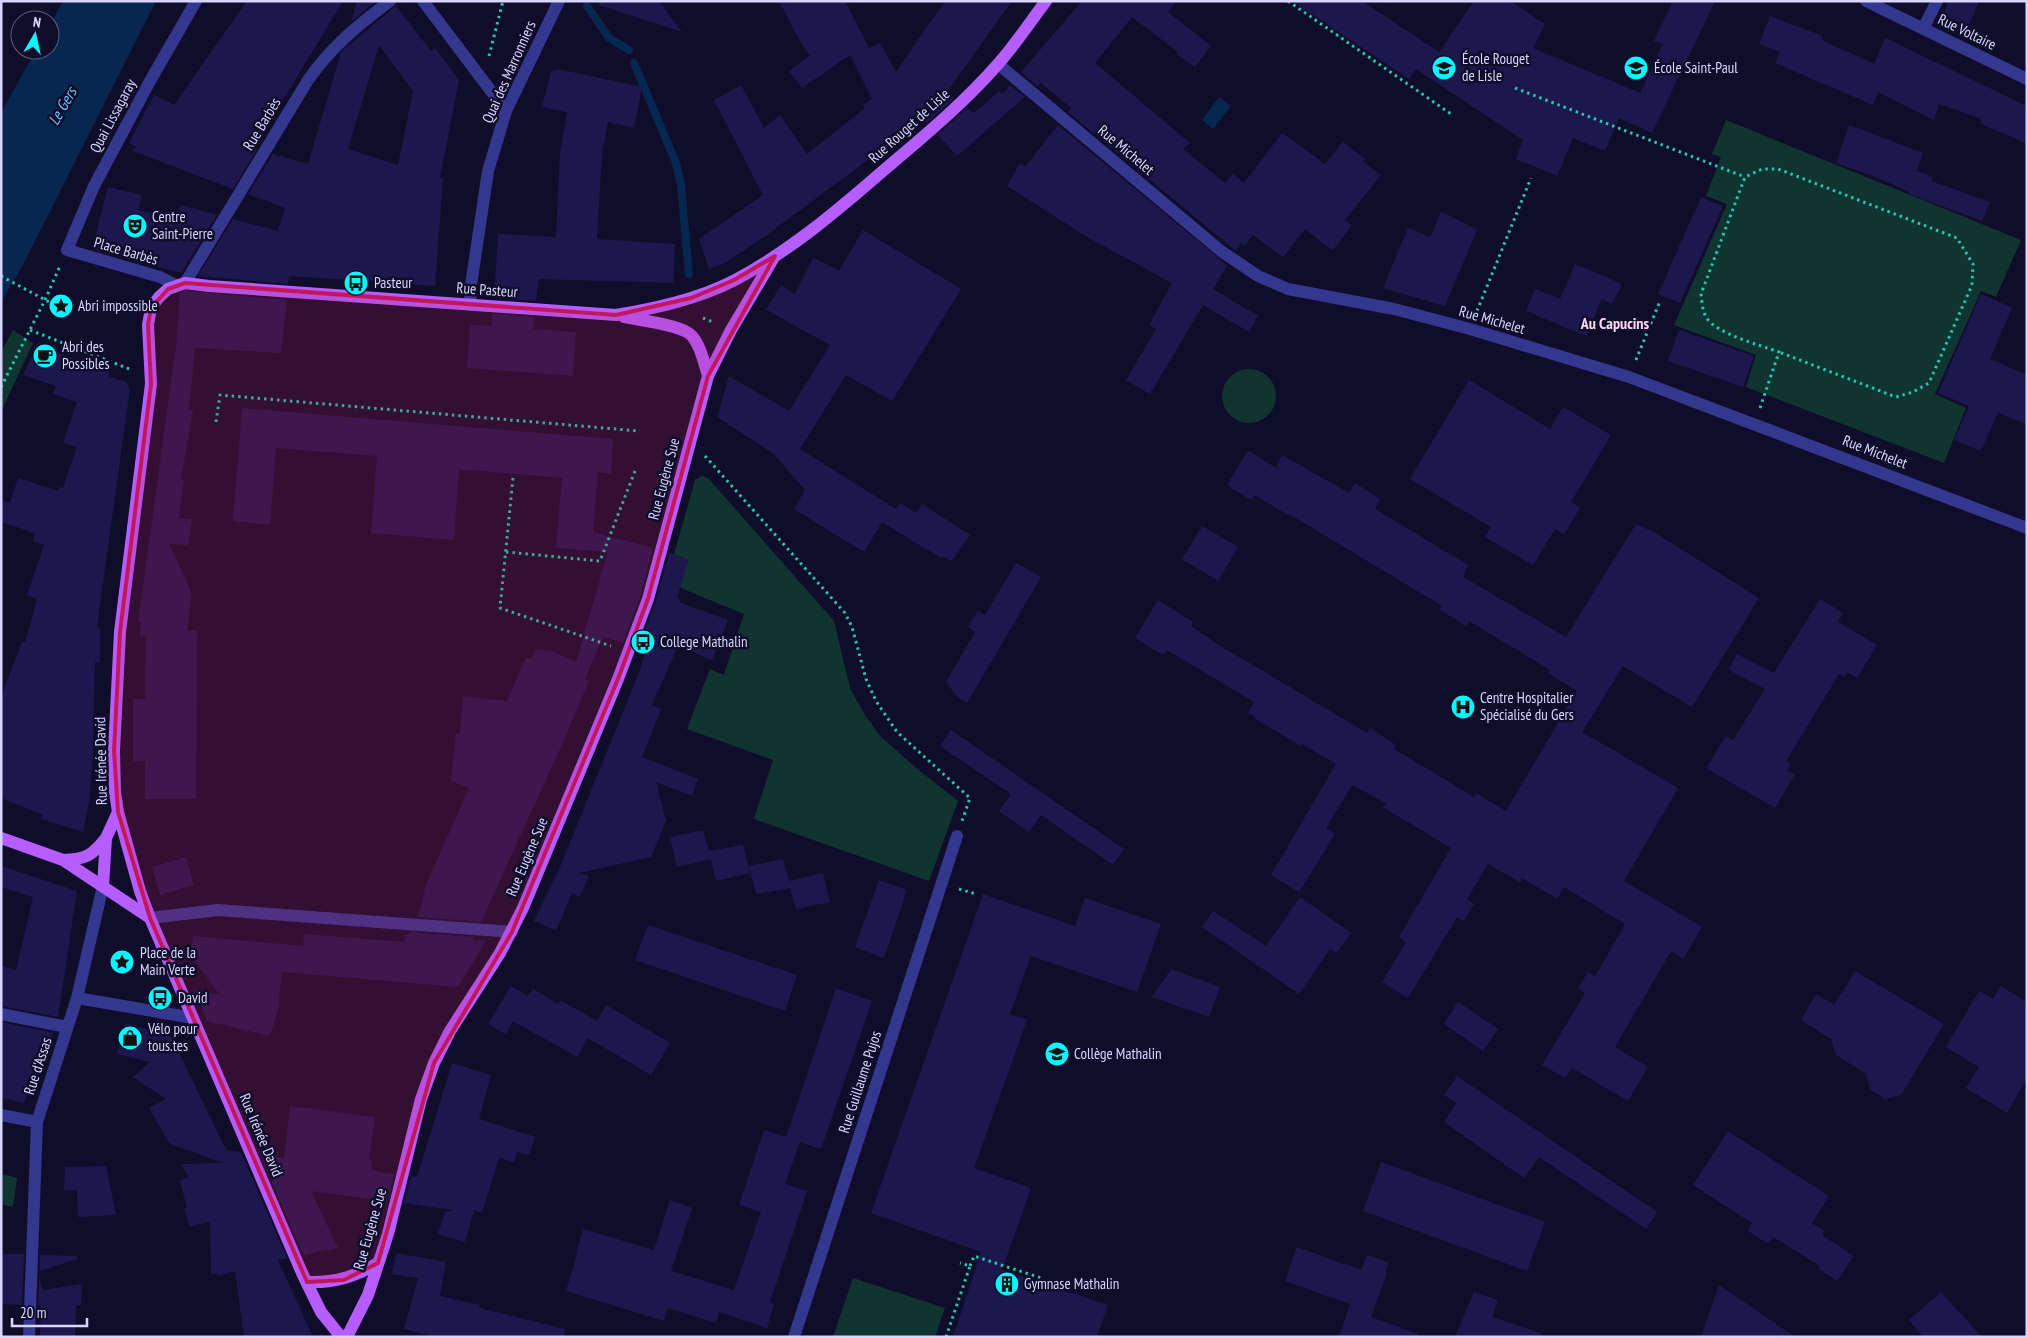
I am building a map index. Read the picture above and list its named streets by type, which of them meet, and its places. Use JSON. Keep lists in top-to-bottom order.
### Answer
{
  "streets": {
    "main road": [
      "Rue Rouget de Lisle",
      "Rue Pasteur",
      "Rue Eugène Sue",
      "Rue Irénée David",
      "Rue d'Assas"
    ],
    "street": [
      "Rue Voltaire",
      "Quai des Marronniers",
      "Quai Lissagaray",
      "Rue Barbès",
      "Rue Michelet",
      "Place Barbès",
      "Rue Guillaume Pujos"
    ]
  },
  "crossings": [
    ["Quai des Marronniers", "Rue Pasteur"],
    ["Quai Lissagaray", "Place Barbès"],
    ["Rue Barbès", "Place Barbès"],
    ["Rue Barbès", "Rue Pasteur"],
    ["Rue Barbès", "Rue Irénée David"],
    ["Rue Rouget de Lisle", "Rue Michelet"],
    ["Rue Rouget de Lisle", "Rue Pasteur"],
    ["Rue Rouget de Lisle", "Rue Eugène Sue"],
    ["Place Barbès", "Rue Pasteur"],
    ["Place Barbès", "Rue Irénée David"],
    ["Rue Pasteur", "Rue Eugène Sue"],
    ["Rue Pasteur", "Rue Irénée David"],
    ["Rue Irénée David", "Rue d'Assas"]
  ],
  "districts": ["Au Capucins"],
  "water": ["Le Gers"],
  "places": {
    "school or university": ["École Rouget de Lisle", "École Saint-Paul", "Collège Mathalin"],
    "theatre": ["Centre Saint-Pierre"],
    "bus stop": ["Pasteur", "College Mathalin", "David"],
    "place": ["Abri impossible", "Place de la Main Verte"],
    "cafe": ["Abri des Possibles"],
    "hospital": ["Centre Hospitalier Spécialisé du Gers"],
    "shop": ["Vélo pour tous.tes"],
    "building": ["Gymnase Mathalin"]
  },
  "scale_bar": "20 m",
  "north": "top"
}
